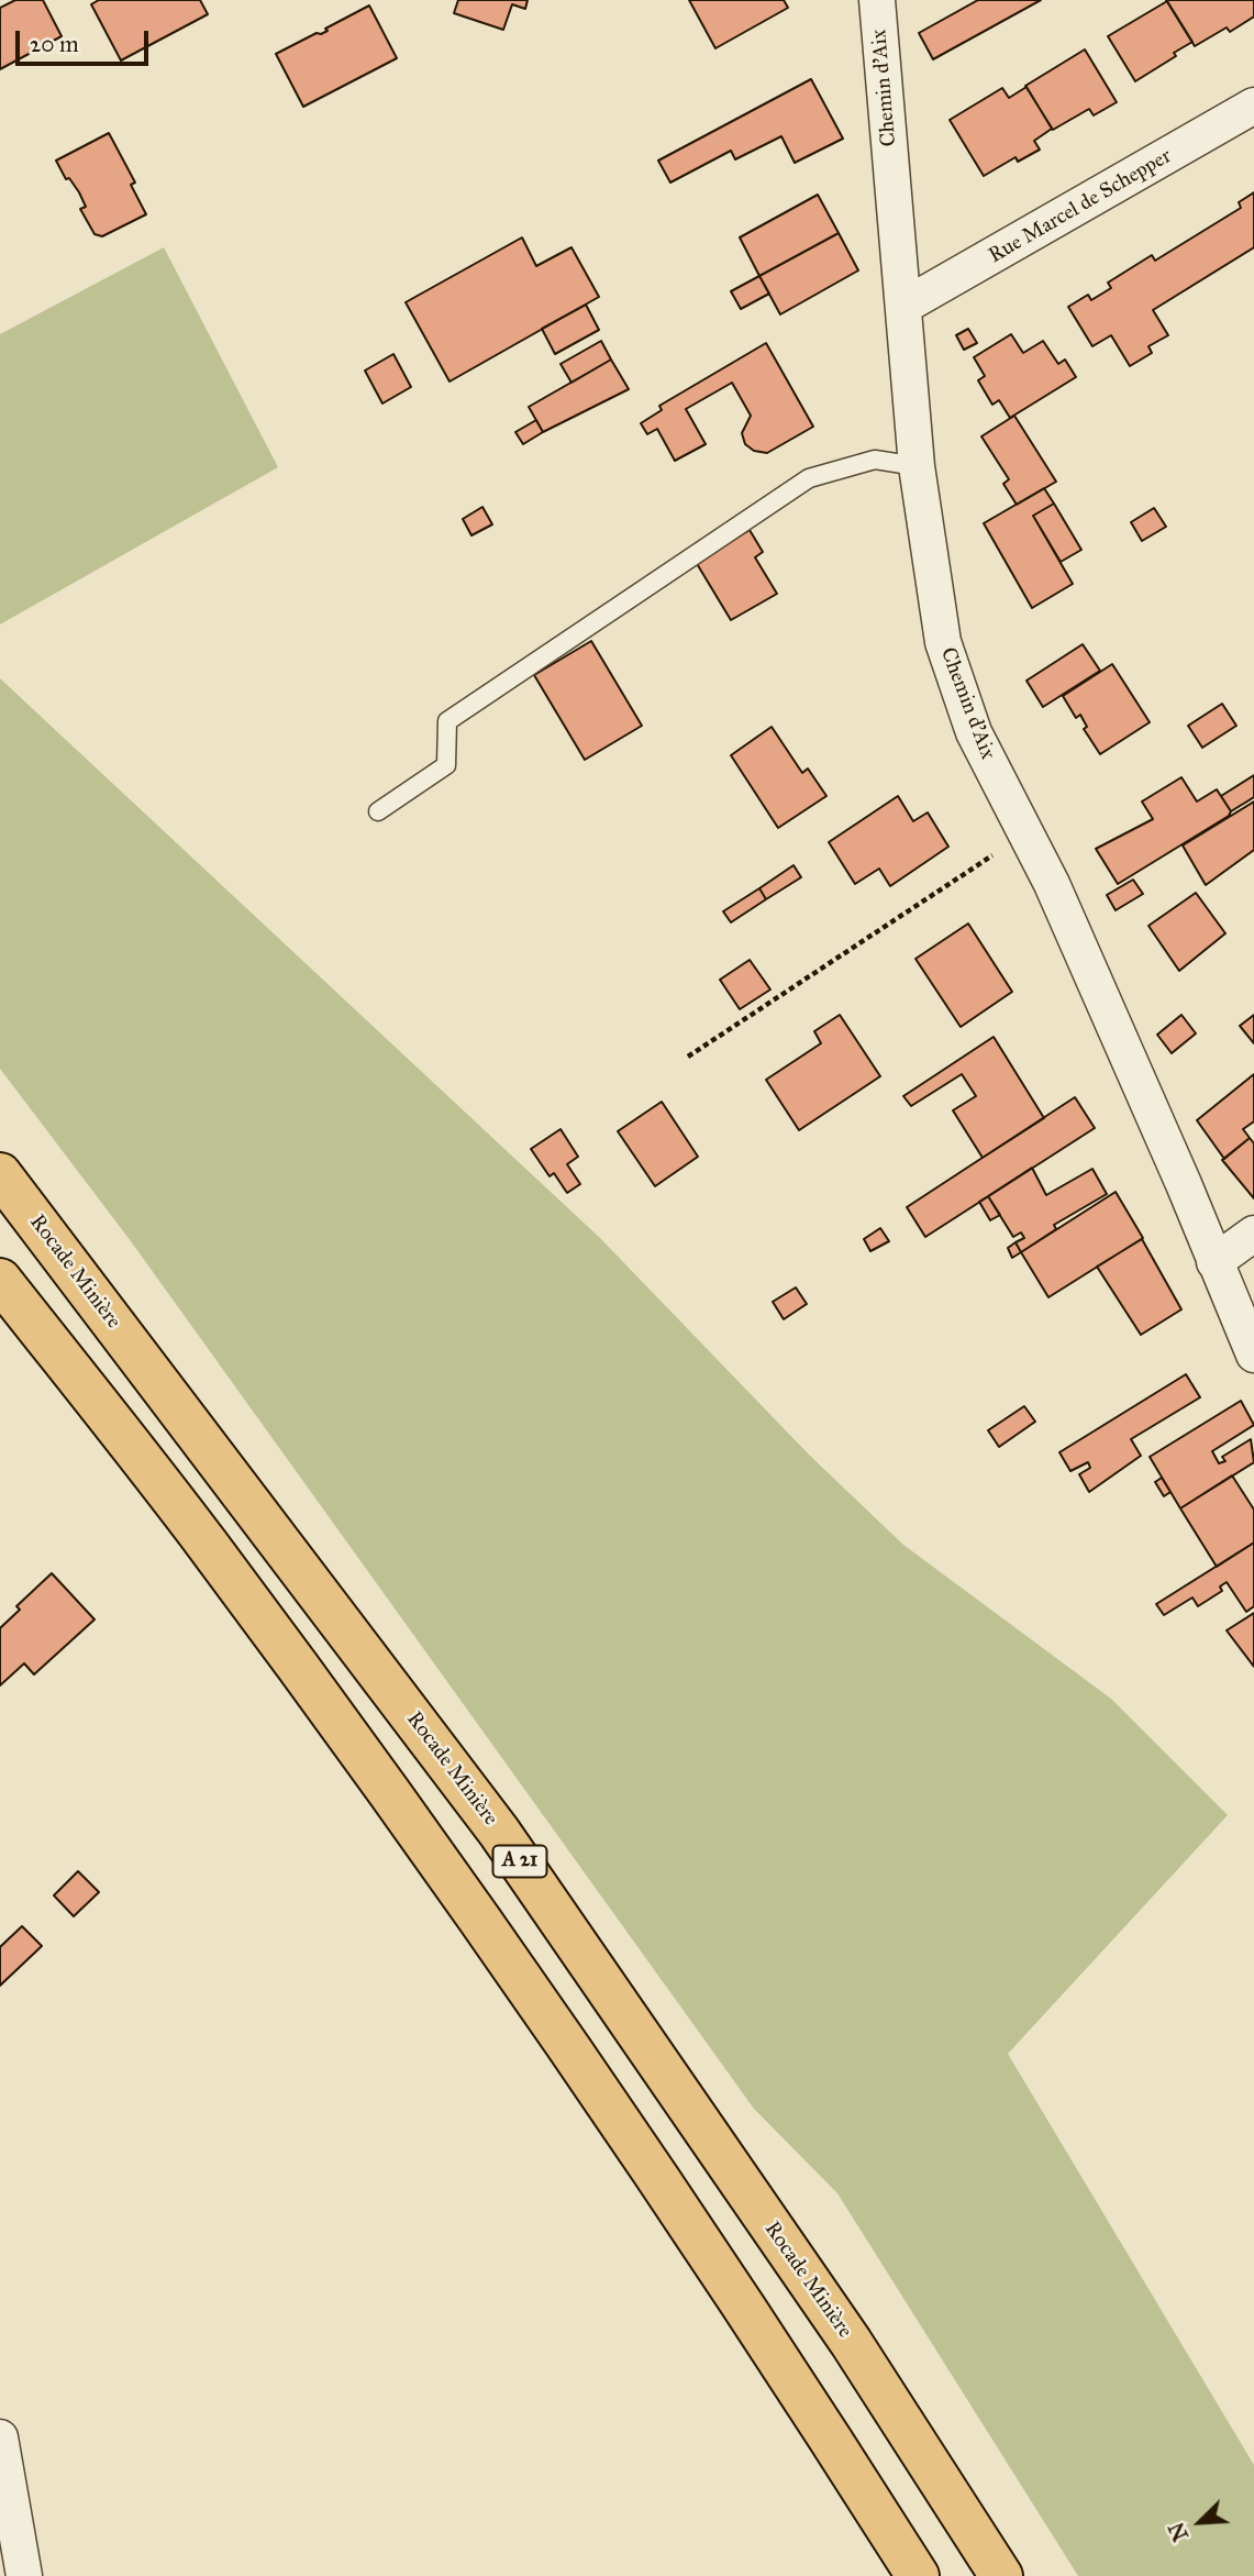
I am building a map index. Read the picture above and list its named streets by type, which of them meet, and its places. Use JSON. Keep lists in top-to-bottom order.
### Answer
{
  "streets": {
    "highway": ["Rocade Minière", "A 21"],
    "street": ["Chemin d'Aix", "Rue Marcel de Schepper"]
  },
  "crossings": [
    ["Chemin d'Aix", "Rue Marcel de Schepper"]
  ],
  "scale_bar": "20 m",
  "north": "bottom left"
}
